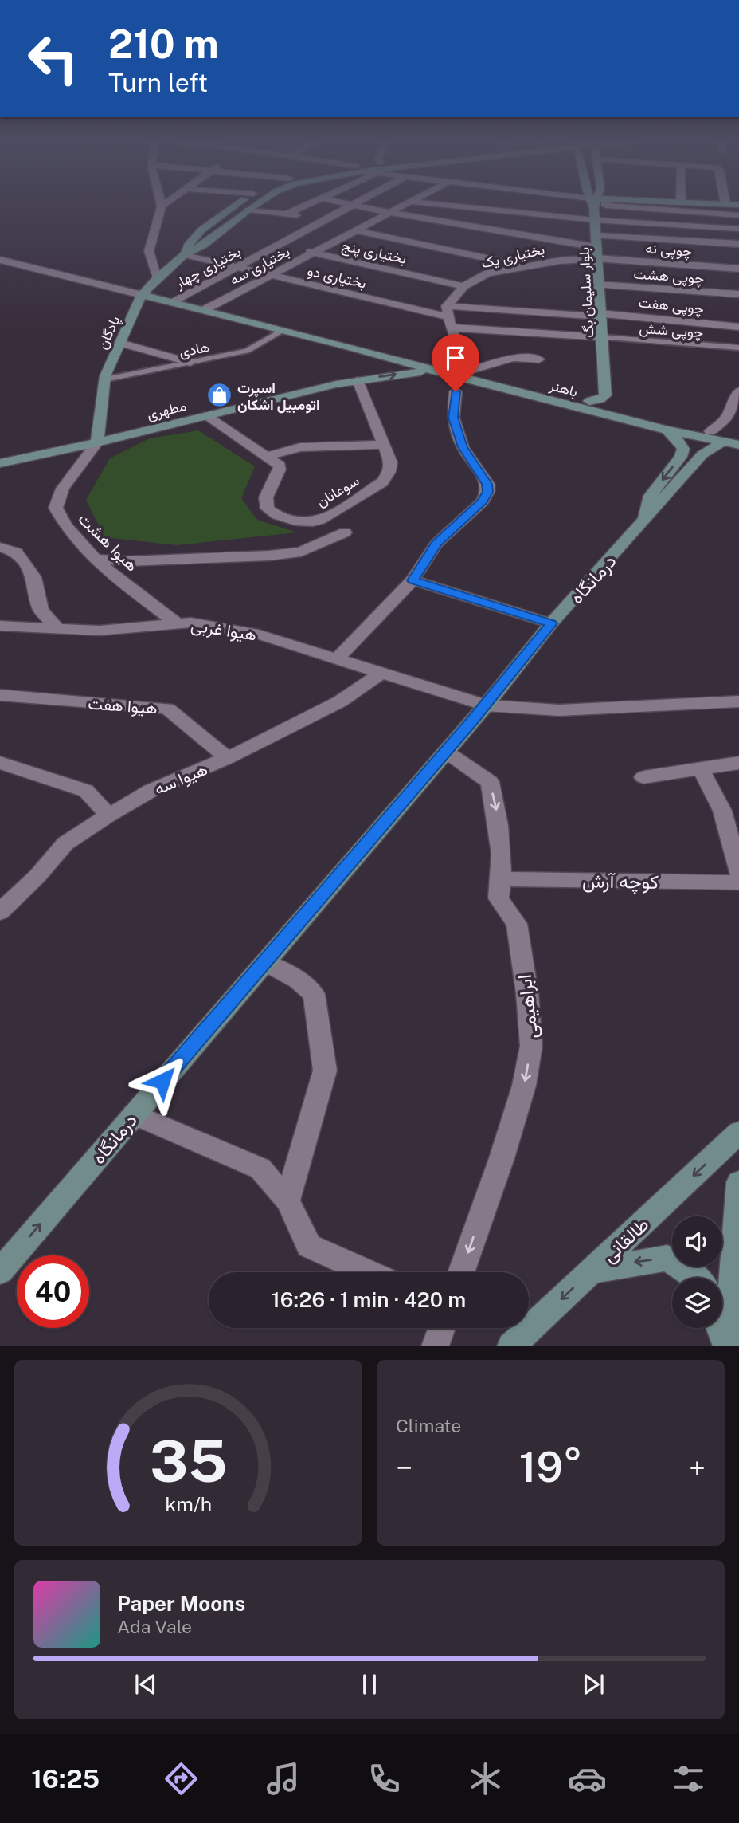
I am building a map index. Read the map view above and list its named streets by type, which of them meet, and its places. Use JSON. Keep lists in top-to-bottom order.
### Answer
{
  "streets": {
    "street": [
      "چوپی نه",
      "بختیاری پنج",
      "بختیاری یک",
      "بختیاری سه",
      "بختیاری چهار",
      "چوپی هشت",
      "بختیاری دو",
      "بلوار سلیمان بگ",
      "چوپی هفت",
      "پادگان",
      "باهنر",
      "مطهری",
      "سوعانان",
      "هیوا هشت",
      "درمانگاه",
      "هیوا غربی",
      "هیوا هفت",
      "هیوا سه",
      "کوچه آرش",
      "ابراهیمی",
      "طالقانی"
    ],
    "lane": ["چوپی شش", "هادی"]
  },
  "crossings": [
    ["چوپی نه", "بختیاری یک"],
    ["چوپی نه", "بلوار سلیمان بگ"],
    ["بختیاری پنج", "بختیاری یک"],
    ["بختیاری پنج", "بختیاری سه"],
    ["بختیاری پنج", "بختیاری چهار"],
    ["بختیاری یک", "بلوار سلیمان بگ"],
    ["بختیاری یک", "چوپی هفت"],
    ["بختیاری سه", "بختیاری دو"],
    ["بختیاری سه", "باهنر"],
    ["بختیاری چهار", "بختیاری دو"],
    ["بختیاری چهار", "باهنر"],
    ["چوپی هشت", "بلوار سلیمان بگ"],
    ["بختیاری دو", "بلوار سلیمان بگ"],
    ["بختیاری دو", "چوپی شش"],
    ["بختیاری دو", "پادگان"],
    ["بلوار سلیمان بگ", "چوپی هفت"],
    ["بلوار سلیمان بگ", "چوپی شش"],
    ["بلوار سلیمان بگ", "باهنر"],
    ["پادگان", "هادی"],
    ["پادگان", "باهنر"],
    ["پادگان", "مطهری"],
    ["پادگان", "هیوا هشت"],
    ["هادی", "باهنر"],
    ["باهنر", "مطهری"],
    ["باهنر", "درمانگاه"],
    ["مطهری", "سوعانان"],
    ["مطهری", "هیوا هشت"],
    ["هیوا هشت", "هیوا غربی"],
    ["درمانگاه", "هیوا غربی"],
    ["درمانگاه", "ابراهیمی"],
    ["هیوا غربی", "هیوا سه"],
    ["هیوا هفت", "هیوا سه"],
    ["کوچه آرش", "ابراهیمی"]
  ],
  "one_way": ["ابراهیمی", "طالقانی"],
  "places": {
    "shop": ["اسپرت اتومبیل اشکان"]
  },
  "page": {
    "turn": ["210 m", "Turn left"],
    "limit": "40",
    "trip": "16:26 · 1 min · 420 m",
    "tile": "Climate",
    "heat": ["−", "19°", "+"],
    "song": ["Paper Moons", "Ada Vale"],
    "tabs": "16:25",
    "gauge": ["35", "km/h"]
  }
}
